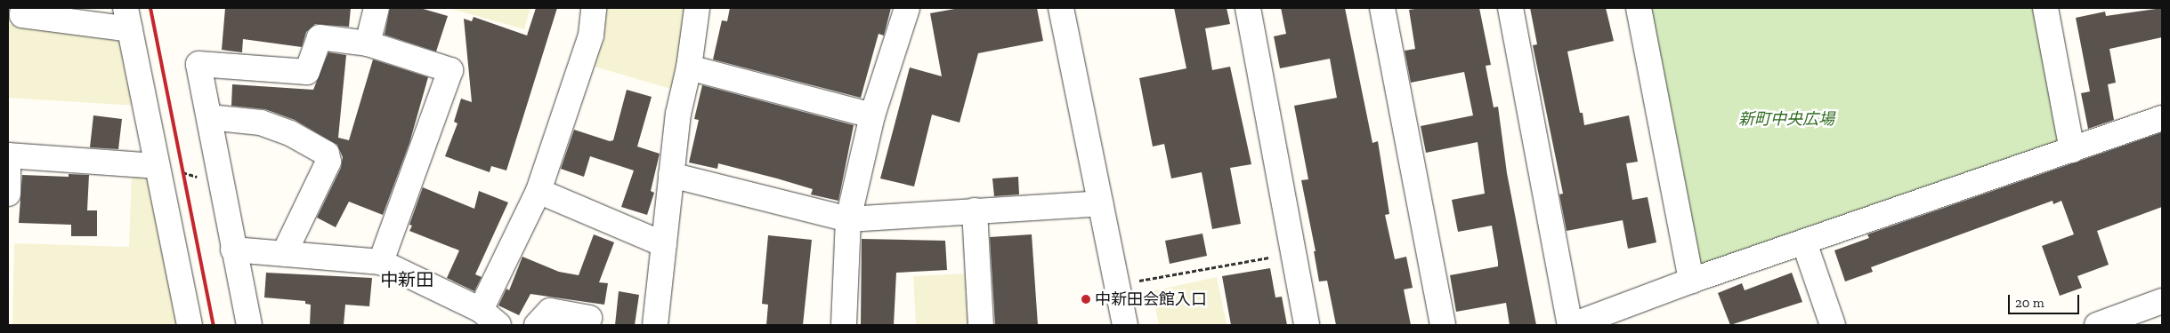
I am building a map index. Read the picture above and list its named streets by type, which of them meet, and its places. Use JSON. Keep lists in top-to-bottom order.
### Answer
{
  "districts": ["中新田"],
  "parks": ["新町中央広場"],
  "places": ["中新田会館入口"],
  "scale_bar": "20 m"
}
